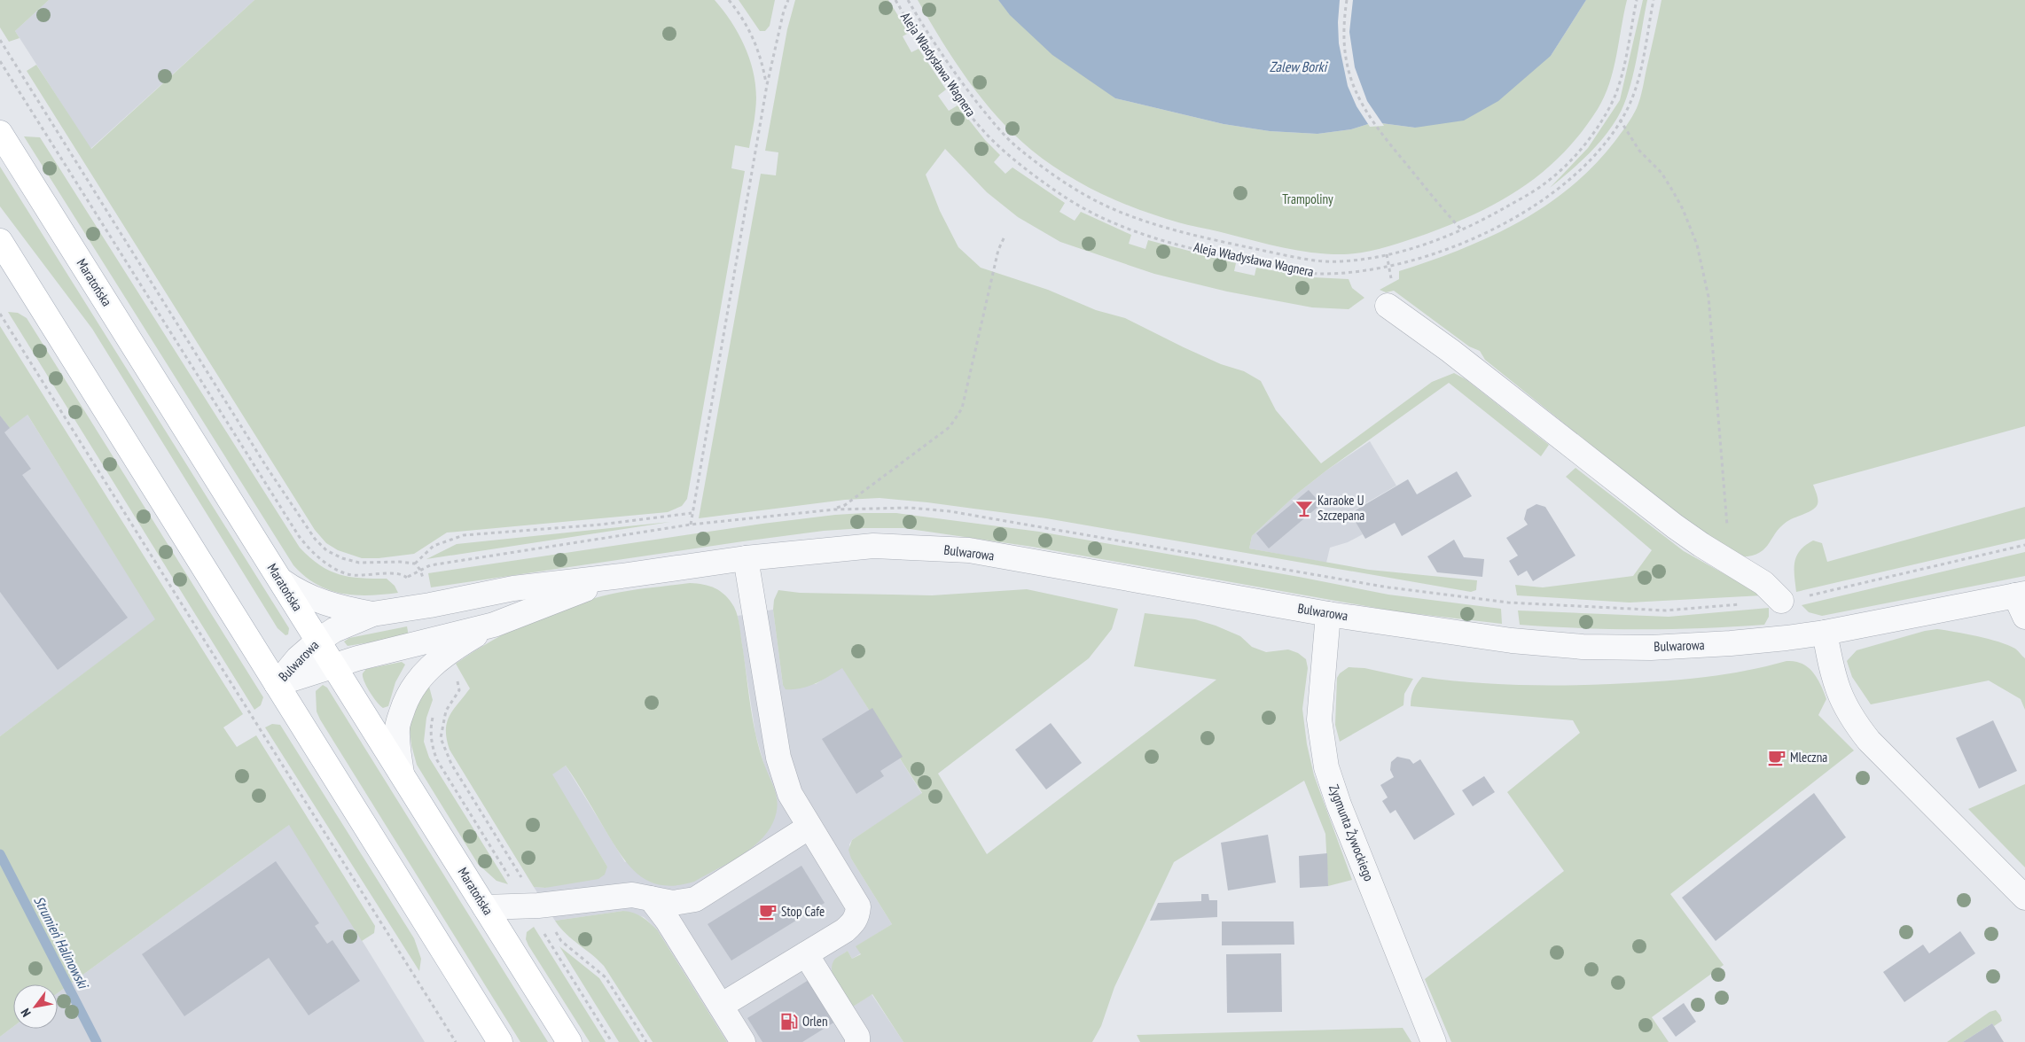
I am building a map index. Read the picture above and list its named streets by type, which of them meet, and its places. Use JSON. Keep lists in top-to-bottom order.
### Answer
{
  "streets": {
    "main road": ["Maratońska"],
    "street": ["Bulwarowa", "Zygmunta Żywockiego"],
    "path": ["Aleja Władysława Wagnera"]
  },
  "crossings": [
    ["Maratońska", "Bulwarowa"],
    ["Bulwarowa", "Zygmunta Żywockiego"]
  ],
  "water": ["Zalew Borki", "Strumień Halinowski"],
  "parks": ["Trampoliny"],
  "places": {
    "bar": ["Karaoke U Szczepana"],
    "cafe": ["Mleczna", "Stop Cafe"],
    "fuel station": ["Orlen"]
  },
  "north": "bottom left"
}
